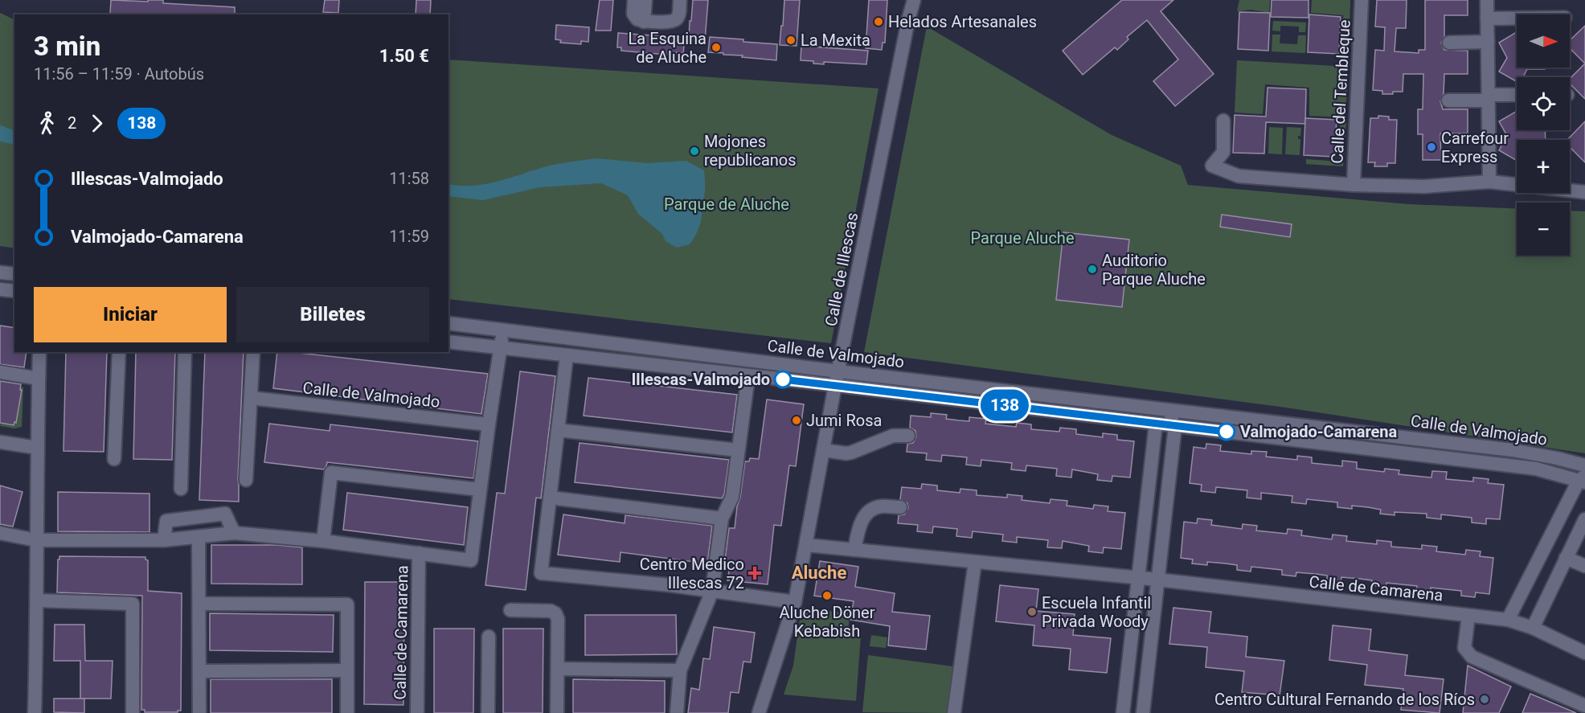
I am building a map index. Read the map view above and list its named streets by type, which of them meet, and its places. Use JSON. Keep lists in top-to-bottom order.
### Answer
{
  "streets": {
    "street": [
      "Calle del Tembleque",
      "Calle de Illescas",
      "Calle de Valmojado",
      "Calle de Camarena"
    ]
  },
  "crossings": [
    ["Calle de Illescas", "Calle de Valmojado"],
    ["Calle de Valmojado", "Calle de Camarena"]
  ],
  "districts": ["Aluche"],
  "parks": ["Parque de Aluche", "Parque Aluche"],
  "places": {
    "other": [
      "Helados Artesanales",
      "La Mexita",
      "La Esquina de Aluche",
      "Carrefour Express",
      "Mojones republicanos",
      "Auditorio Parque Aluche",
      "Illescas-Valmojado",
      "Jumi Rosa",
      "Valmojado-Camarena",
      "Aluche Döner Kebabish",
      "Escuela Infantil Privada Woody",
      "Centro Cultural Fernando de los Ríos"
    ],
    "health": ["Centro Medico Illescas 72"]
  },
  "lines": ["bus line 138"],
  "north": "right",
  "page": {
    "on_map": "138",
    "map_buttons": ["+", "−"],
    "heading": ["3 min", "11:56 – 11:59 · Autobús", "1.50 €"],
    "legs": ["2", "138"],
    "list": [
      {
        "name": "Illescas-Valmojado",
        "value": "11:58"
      },
      {
        "name": "Valmojado-Camarena",
        "value": "11:59"
      }
    ],
    "buttons": ["Iniciar", "Billetes"]
  }
}
